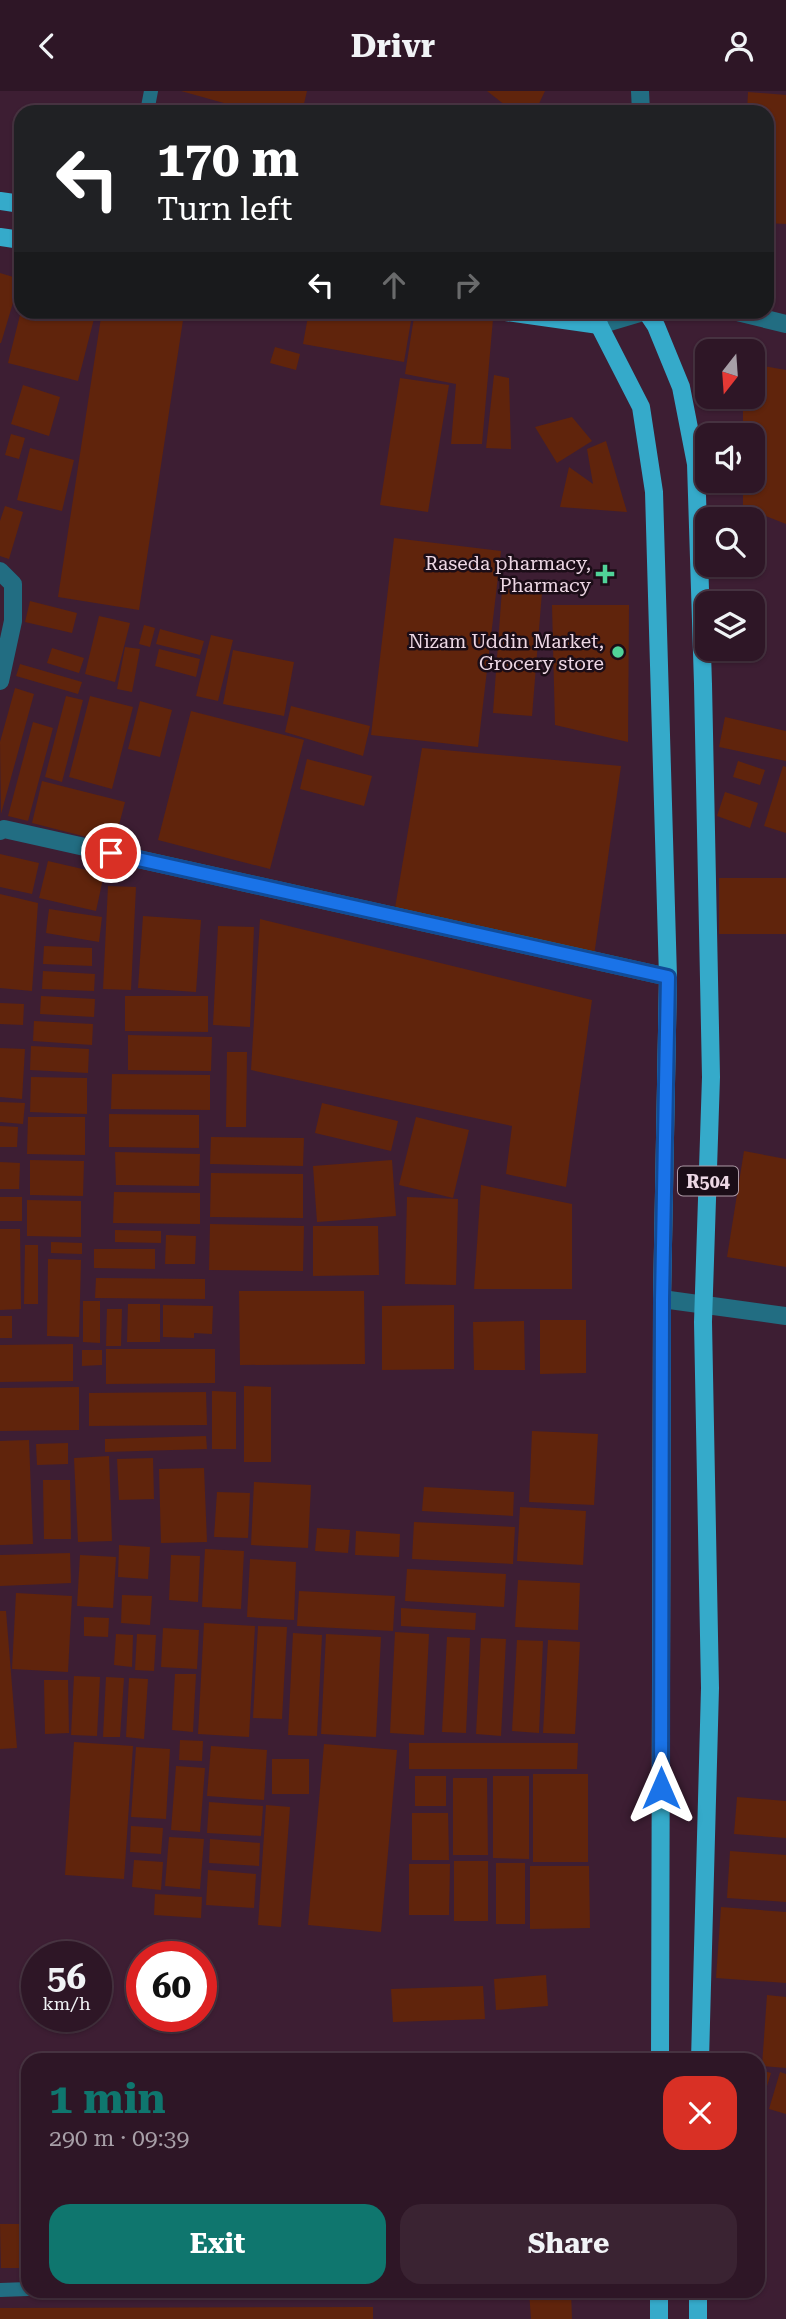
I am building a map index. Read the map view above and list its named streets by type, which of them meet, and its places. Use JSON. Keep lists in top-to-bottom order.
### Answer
{
  "streets": {
    "main road": ["R504"]
  },
  "places": {
    "health": ["Raseda pharmacy, Pharmacy"],
    "other": ["Nizam Uddin Market, Grocery store"]
  },
  "north": "bottom",
  "page": {
    "header": "Drivr",
    "turn": ["170 m", "Turn left"],
    "speed": "56 km/h",
    "limit": "60",
    "heading": ["1 min", "290 m · 09:39"],
    "buttons": ["Exit", "Share"]
  }
}
